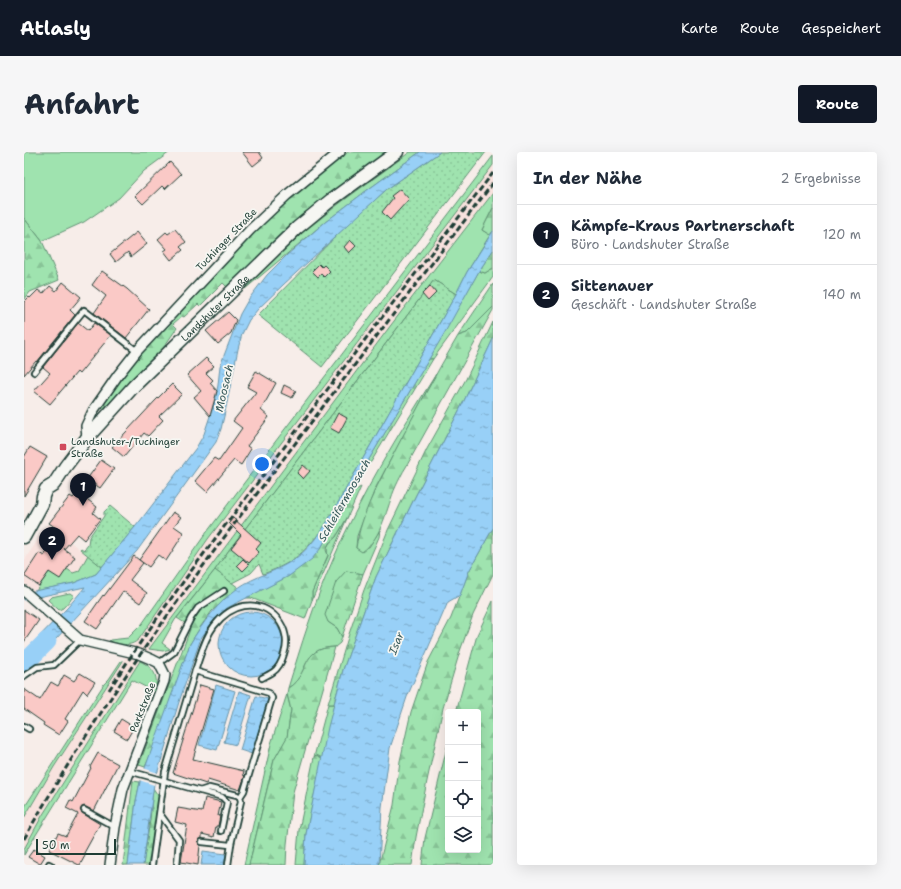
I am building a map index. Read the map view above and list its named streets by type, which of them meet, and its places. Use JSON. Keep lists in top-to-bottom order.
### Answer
{
  "streets": {
    "main road": ["Landshuter Straße"],
    "street": ["Tuchinger Straße", "Parkstraße"]
  },
  "crossings": [
    ["Tuchinger Straße", "Landshuter Straße"]
  ],
  "water": ["Moosach", "Schleifermoosach", "Isar"],
  "places": {
    "transit": ["Landshuter-/Tuchinger Straße"]
  },
  "scale_bar": "50 m",
  "page": {
    "header": "Atlasly",
    "nav": ["Karte", "Route", "Gespeichert"],
    "title": "Anfahrt",
    "buttons": "Route",
    "heading": ["In der Nähe", "2 Ergebnisse"],
    "list": [
      {
        "mark": "1",
        "name": "Kämpfe-Kraus Partnerschaft",
        "note": "Büro · Landshuter Straße",
        "value": "120 m"
      },
      {
        "mark": "2",
        "name": "Sittenauer",
        "note": "Geschäft · Landshuter Straße",
        "value": "140 m"
      }
    ],
    "pins": ["1", "2"],
    "map_buttons": ["+", "−"],
    "scale": "50 m"
  }
}
